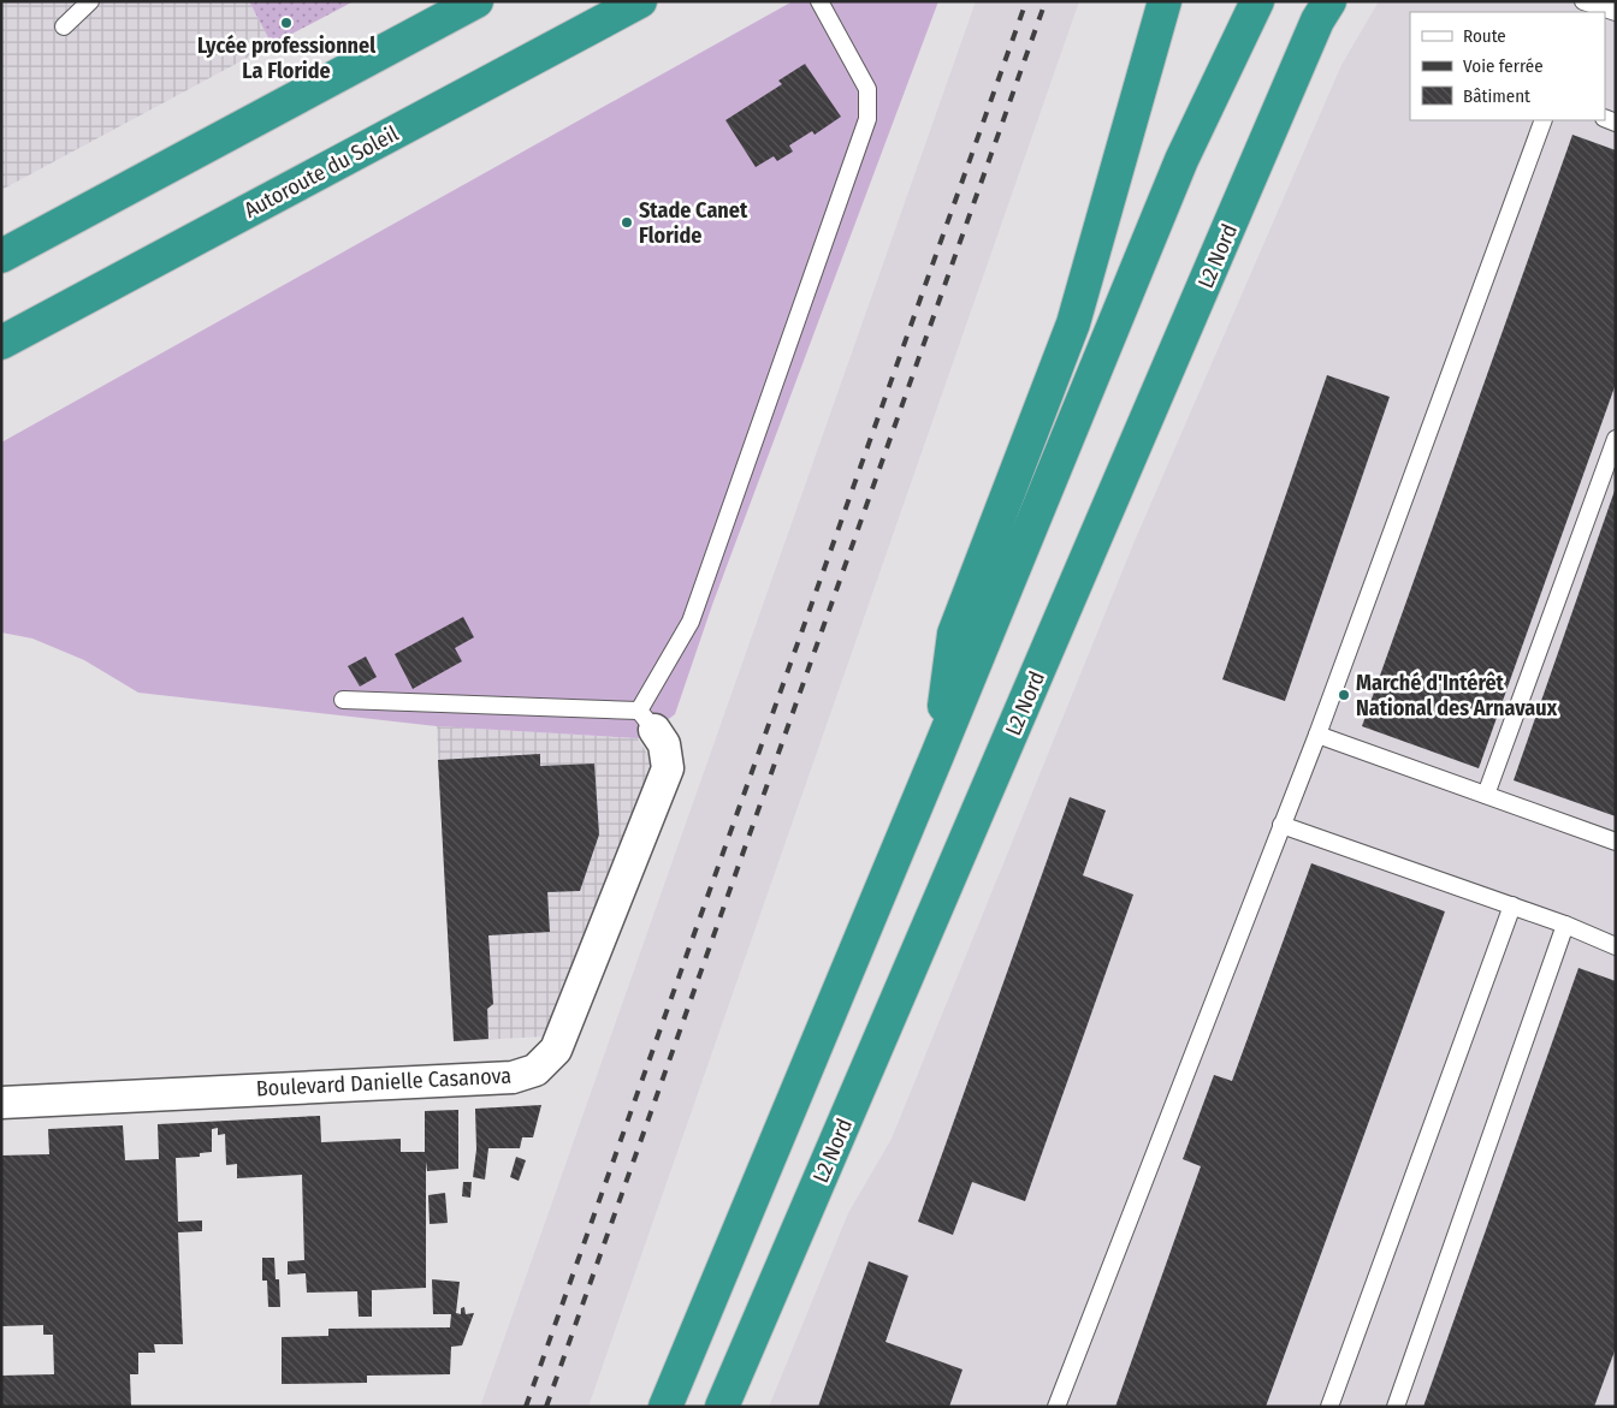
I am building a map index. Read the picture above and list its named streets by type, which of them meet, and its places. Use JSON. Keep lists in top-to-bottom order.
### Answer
{
  "streets": {
    "highway": ["Autoroute du Soleil", "L2 Nord"],
    "street": ["Boulevard Danielle Casanova"]
  },
  "places": ["Lycée professionnel La Floride", "Stade Canet Floride", "Marché d'Intérêt National des Arnavaux"],
  "legend": ["Route", "Voie ferrée", "Bâtiment"]
}
